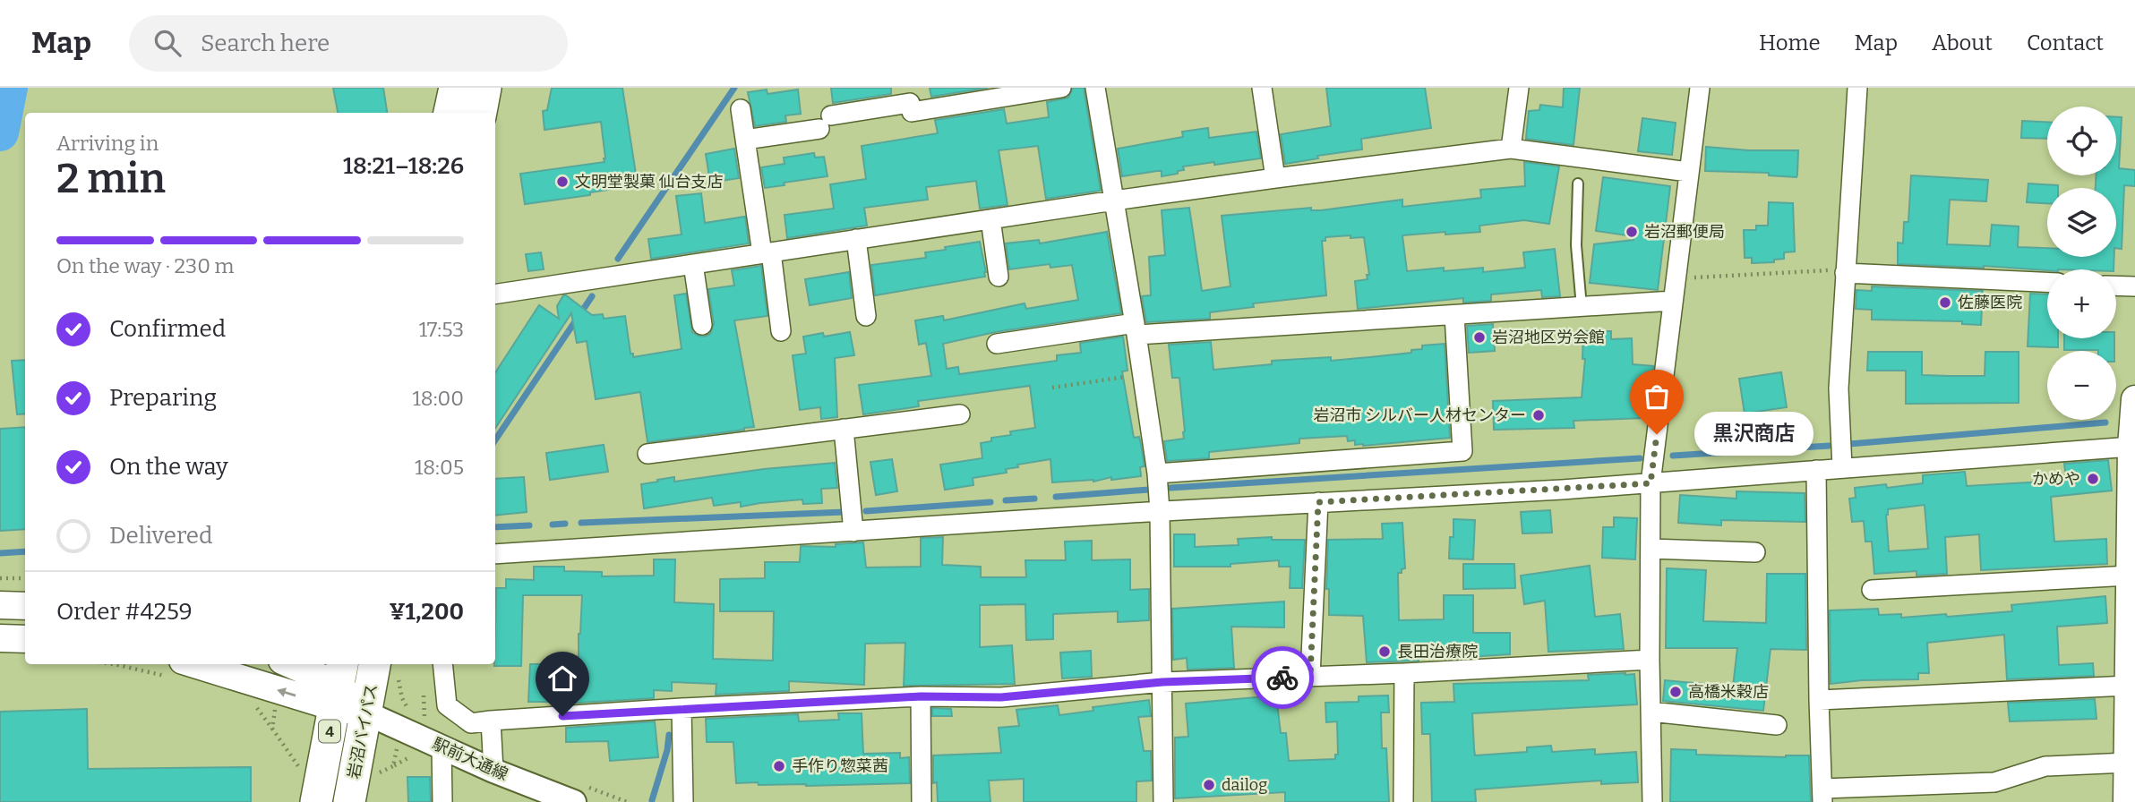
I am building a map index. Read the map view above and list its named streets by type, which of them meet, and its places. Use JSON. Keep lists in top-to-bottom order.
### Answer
{
  "streets": {
    "highway": ["4", "岩沼バイパス"],
    "street": ["駅前大通線"]
  },
  "crossings": [
    ["岩沼バイパス", "駅前大通線"]
  ],
  "places": [
    "文明堂製菓 仙台支店",
    "岩沼郵便局",
    "佐藤医院",
    "岩沼地区労会館",
    "岩沼市 シルバー人材センター",
    "黒沢商店",
    "かめや",
    "長田治療院",
    "高橋米穀店",
    "手作り惣菜茜",
    "dailog"
  ],
  "page": {
    "header": "Map",
    "search": "Search here",
    "nav": [
      "Home",
      "Map",
      "About",
      "Contact"
    ],
    "map_buttons": ["+", "−"],
    "heading": ["2 min", "Arriving in", "18:21–18:26"],
    "panel": ["Order #4259", "¥1,200"],
    "bar": "On the way · 230 m",
    "list": [
      ["Confirmed", "17:53"],
      ["Preparing", "18:00"],
      ["On the way", "18:05"],
      "Delivered"
    ],
    "bubble": "黒沢商店"
  }
}
